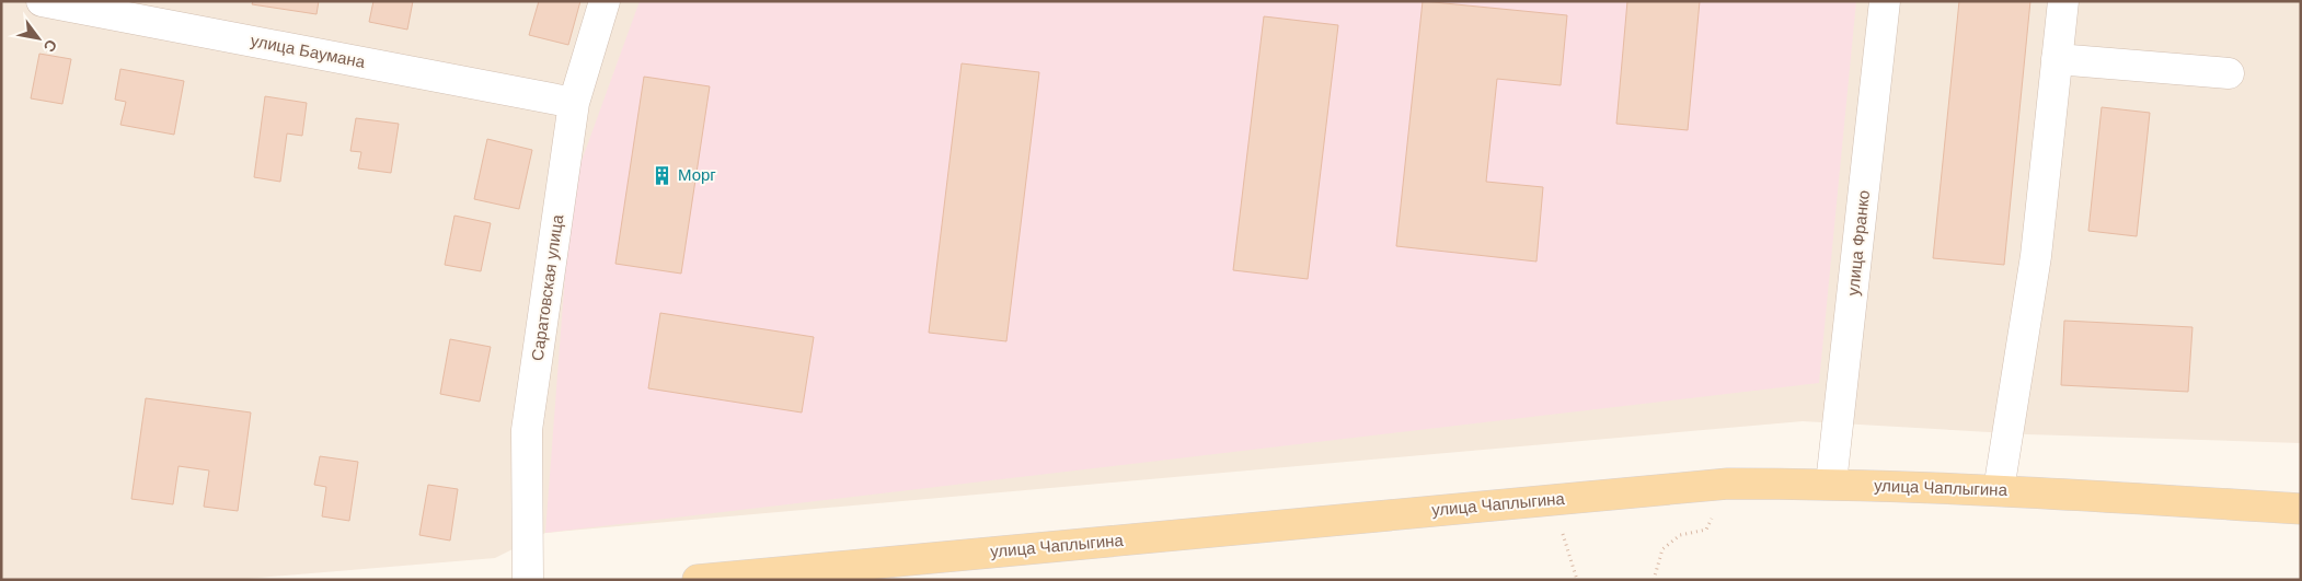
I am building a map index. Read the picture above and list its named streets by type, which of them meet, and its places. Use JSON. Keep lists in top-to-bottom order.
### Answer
{
  "streets": {
    "main road": ["улица Чаплыгина"],
    "street": ["улица Баумана", "улица Франко", "Саратовская улица"]
  },
  "crossings": [
    ["улица Баумана", "Саратовская улица"],
    ["улица Франко", "улица Чаплыгина"]
  ],
  "places": {
    "building": ["Морг"]
  },
  "north": "bottom right"
}
